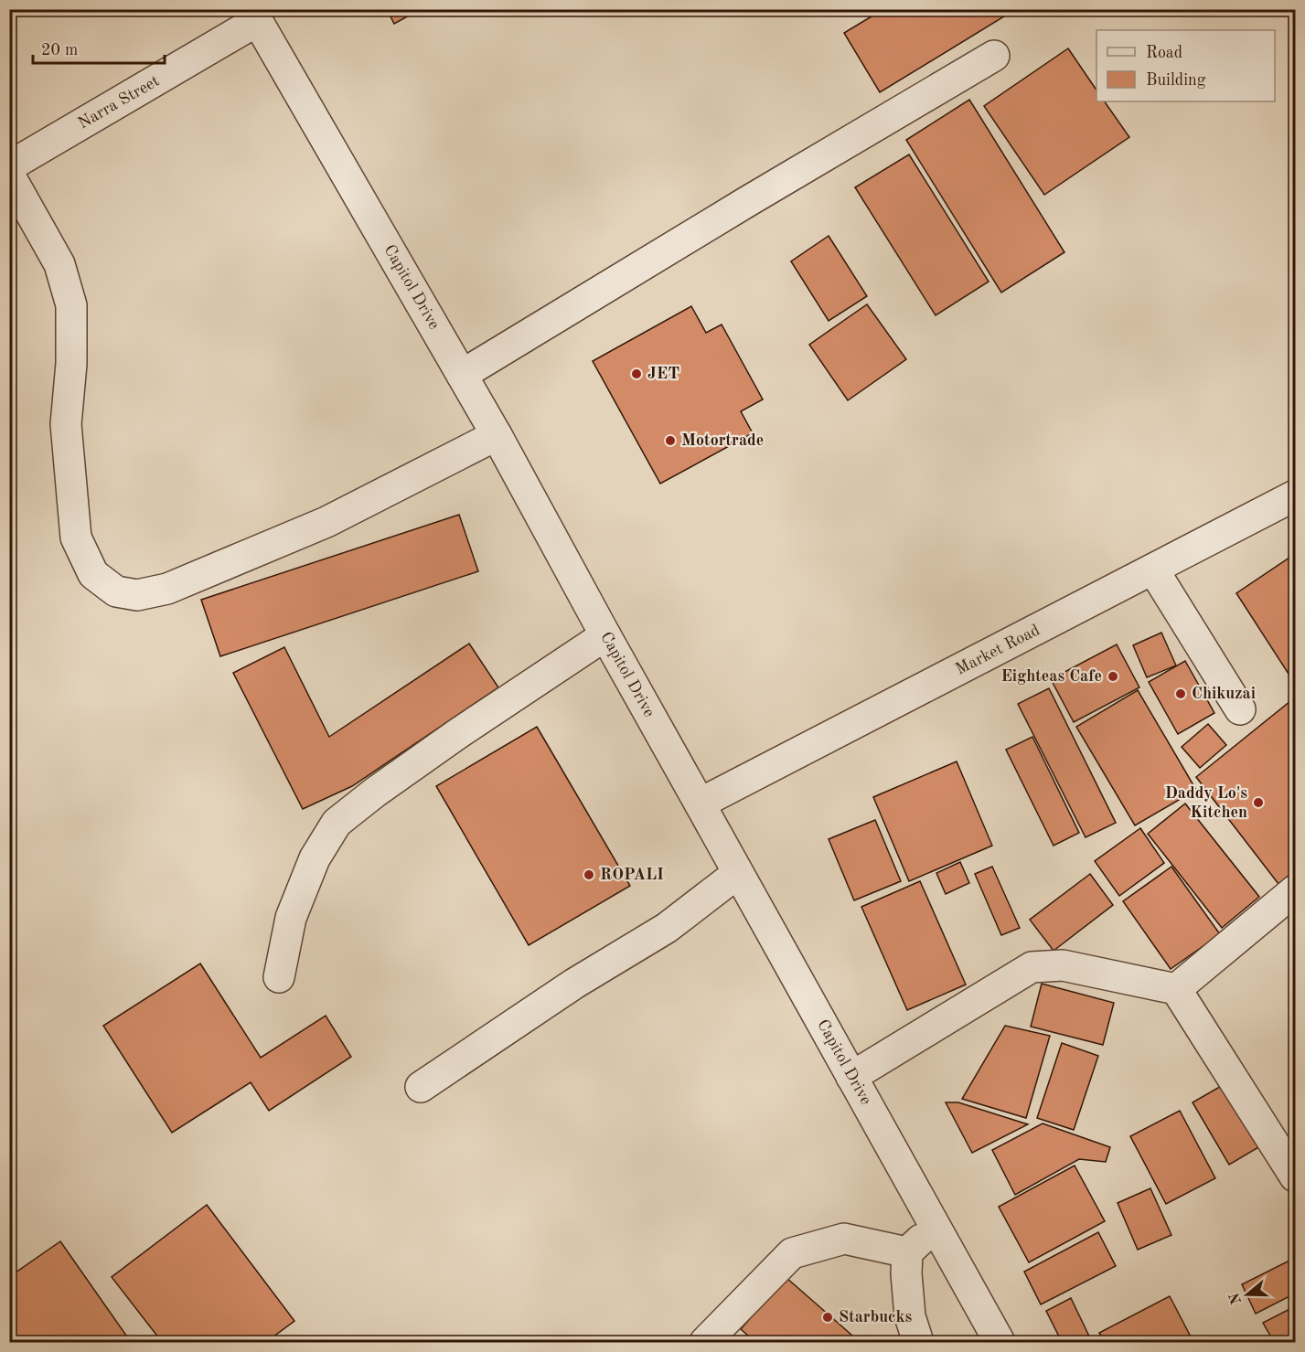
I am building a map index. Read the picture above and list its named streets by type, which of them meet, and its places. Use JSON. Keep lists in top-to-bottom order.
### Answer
{
  "streets": {
    "street": ["Narra Street", "Capitol Drive", "Market Road"]
  },
  "crossings": [
    ["Narra Street", "Capitol Drive"],
    ["Capitol Drive", "Market Road"]
  ],
  "places": [
    "JET",
    "Motortrade",
    "Eighteas Cafe",
    "Chikuzai",
    "Daddy Lo's Kitchen",
    "ROPALI",
    "Starbucks"
  ],
  "legend": ["Road", "Building"],
  "scale_bar": "20 m",
  "north": "left"
}
